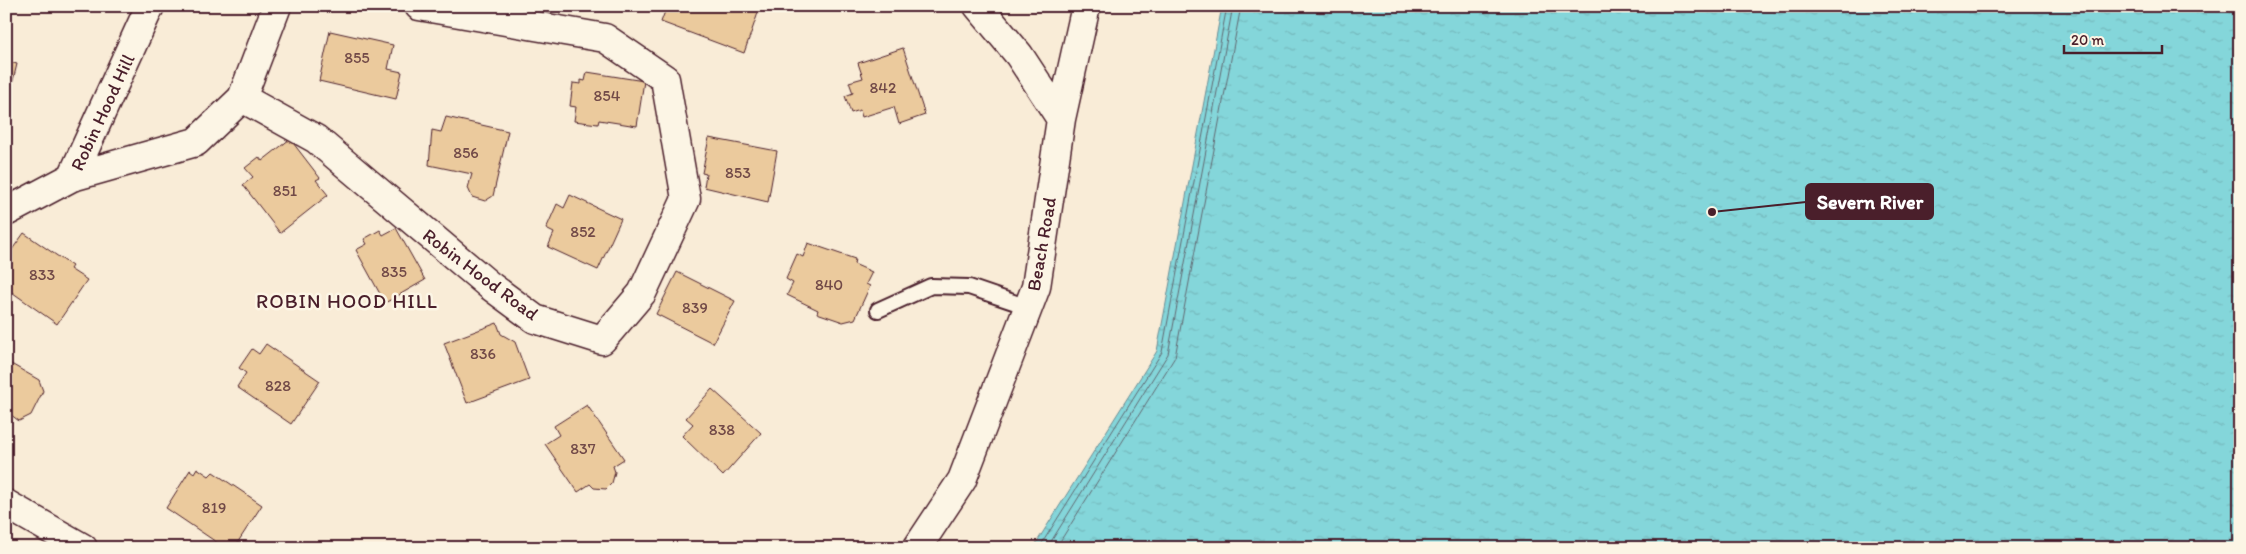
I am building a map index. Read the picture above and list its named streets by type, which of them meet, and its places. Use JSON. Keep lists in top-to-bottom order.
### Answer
{
  "streets": {
    "street": ["Robin Hood Hill", "Beach Road", "Robin Hood Road"]
  },
  "districts": ["ROBIN HOOD HILL"],
  "places": ["Severn River"],
  "house_numbers": [
    "855",
    "842",
    "854",
    "856",
    "853",
    "851",
    "852",
    "835",
    "833",
    "840",
    "839",
    "836",
    "828",
    "838",
    "837",
    "819"
  ],
  "scale_bar": "20 m"
}
